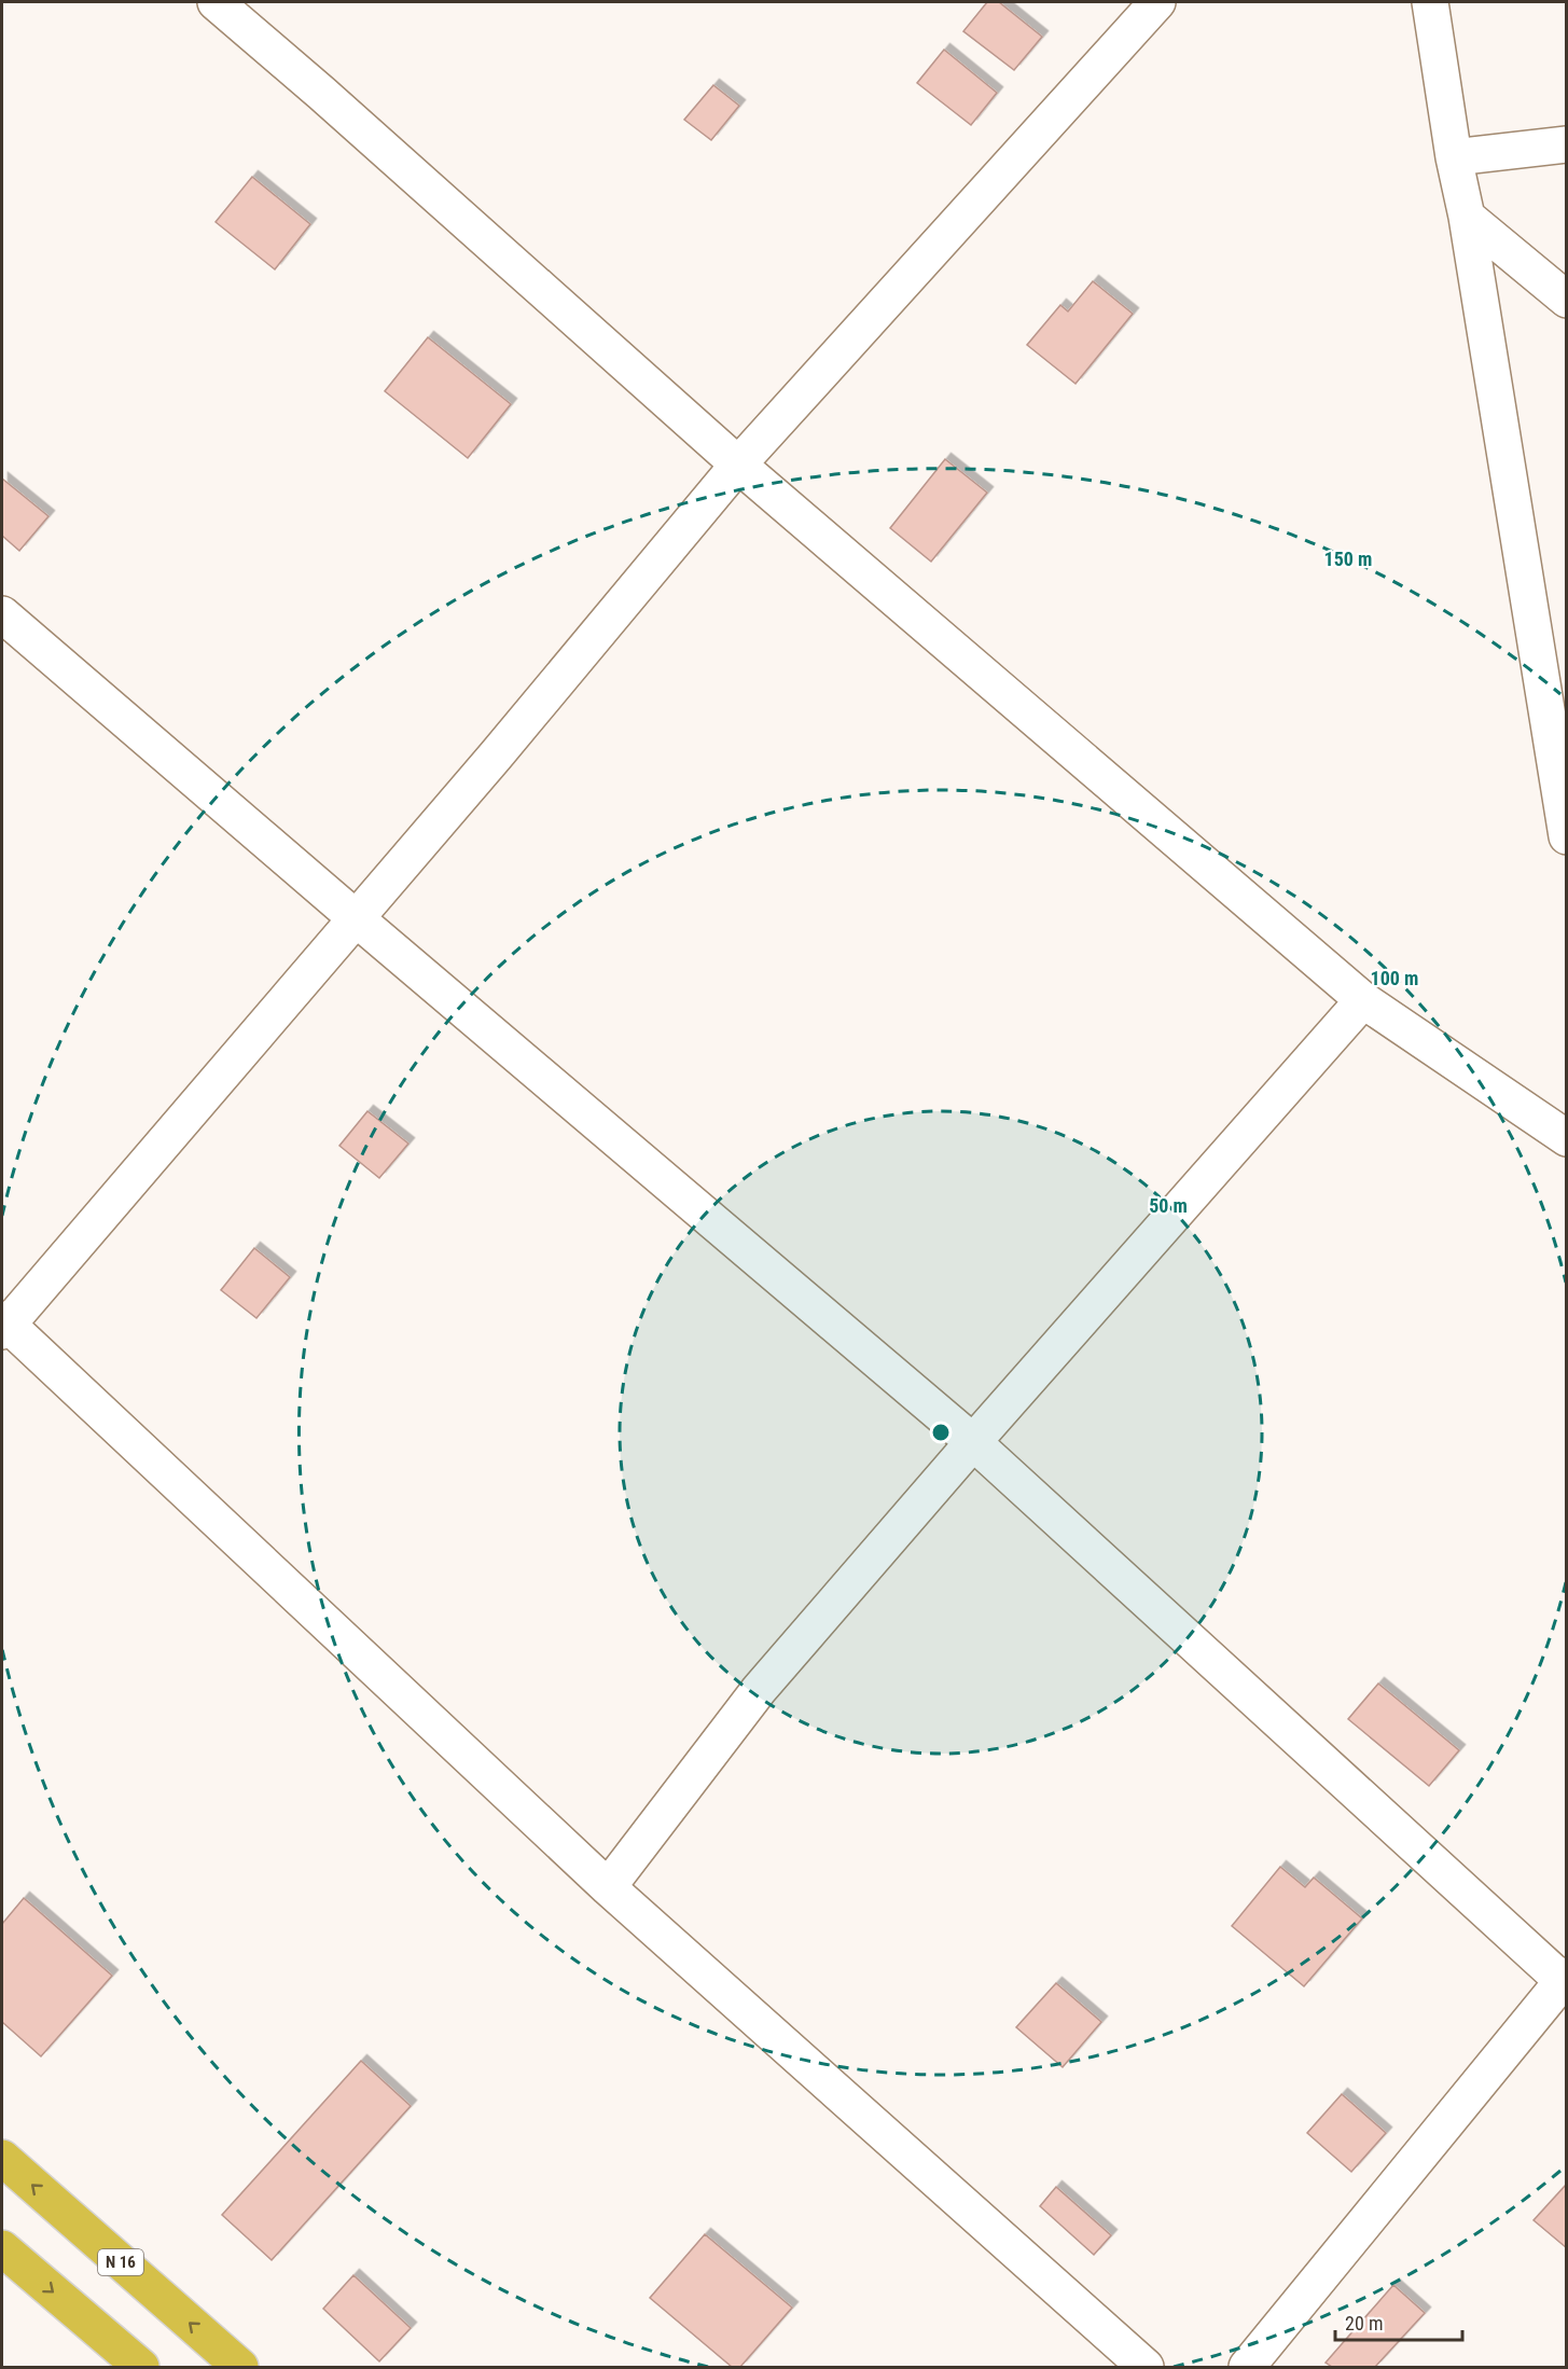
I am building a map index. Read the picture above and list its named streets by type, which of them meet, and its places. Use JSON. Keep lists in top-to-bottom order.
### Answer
{
  "streets": {
    "highway": ["N 16"]
  },
  "scale_bar": "20 m",
  "rings": ["150 m", "100 m", "50 m"]
}
